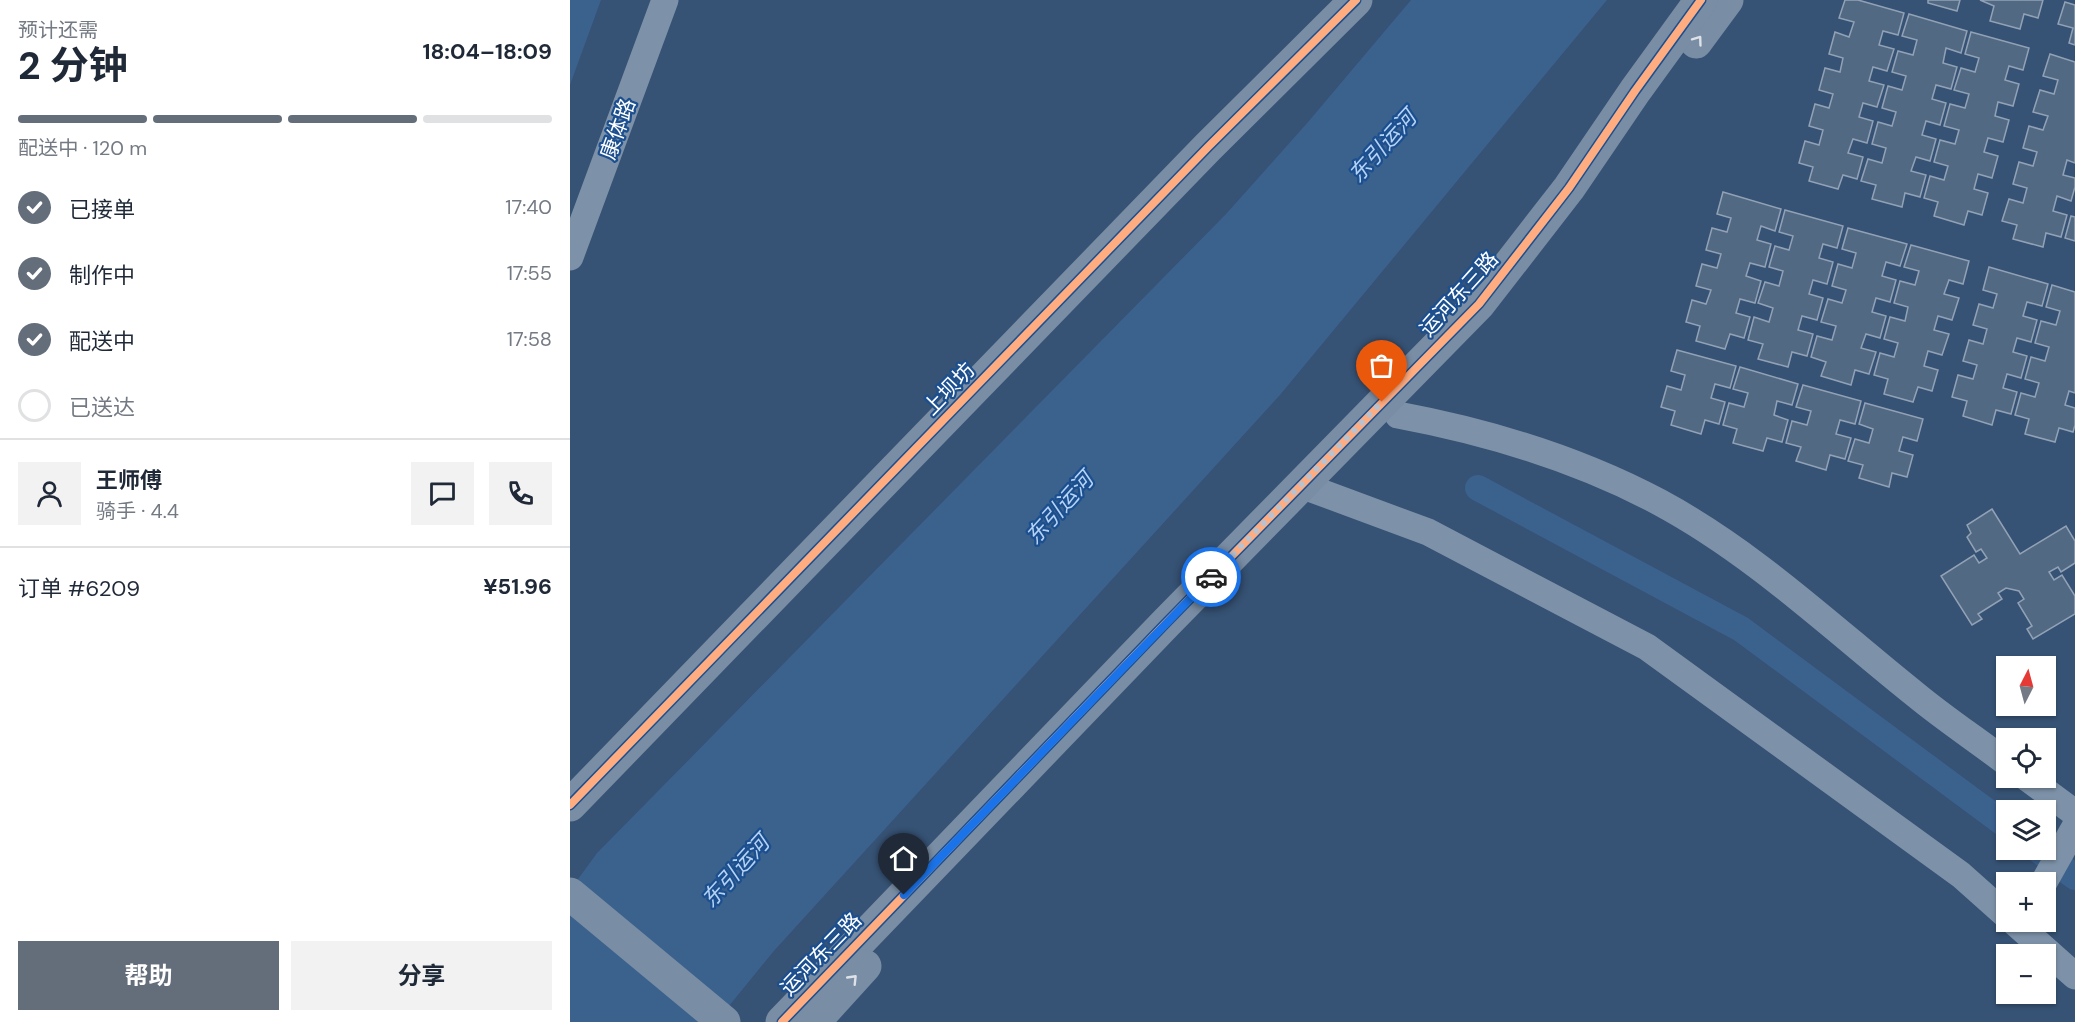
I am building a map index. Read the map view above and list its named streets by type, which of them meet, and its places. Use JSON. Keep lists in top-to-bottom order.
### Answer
{
  "streets": {
    "street": ["康体路", "运河东三路", "上坝坊"]
  },
  "water": ["东引运河"],
  "north": "top",
  "page": {
    "heading": ["2 分钟", "预计还需", "18:04–18:09"],
    "panel": [
      "王师傅",
      "骑手 · 4.4",
      "订单 #6209",
      "¥51.96"
    ],
    "bar": "配送中 · 120 m",
    "list": [
      ["已接单", "17:40"],
      ["制作中", "17:55"],
      ["配送中", "17:58"],
      "已送达"
    ],
    "map_buttons": ["+", "−"],
    "buttons": ["帮助", "分享"]
  }
}
